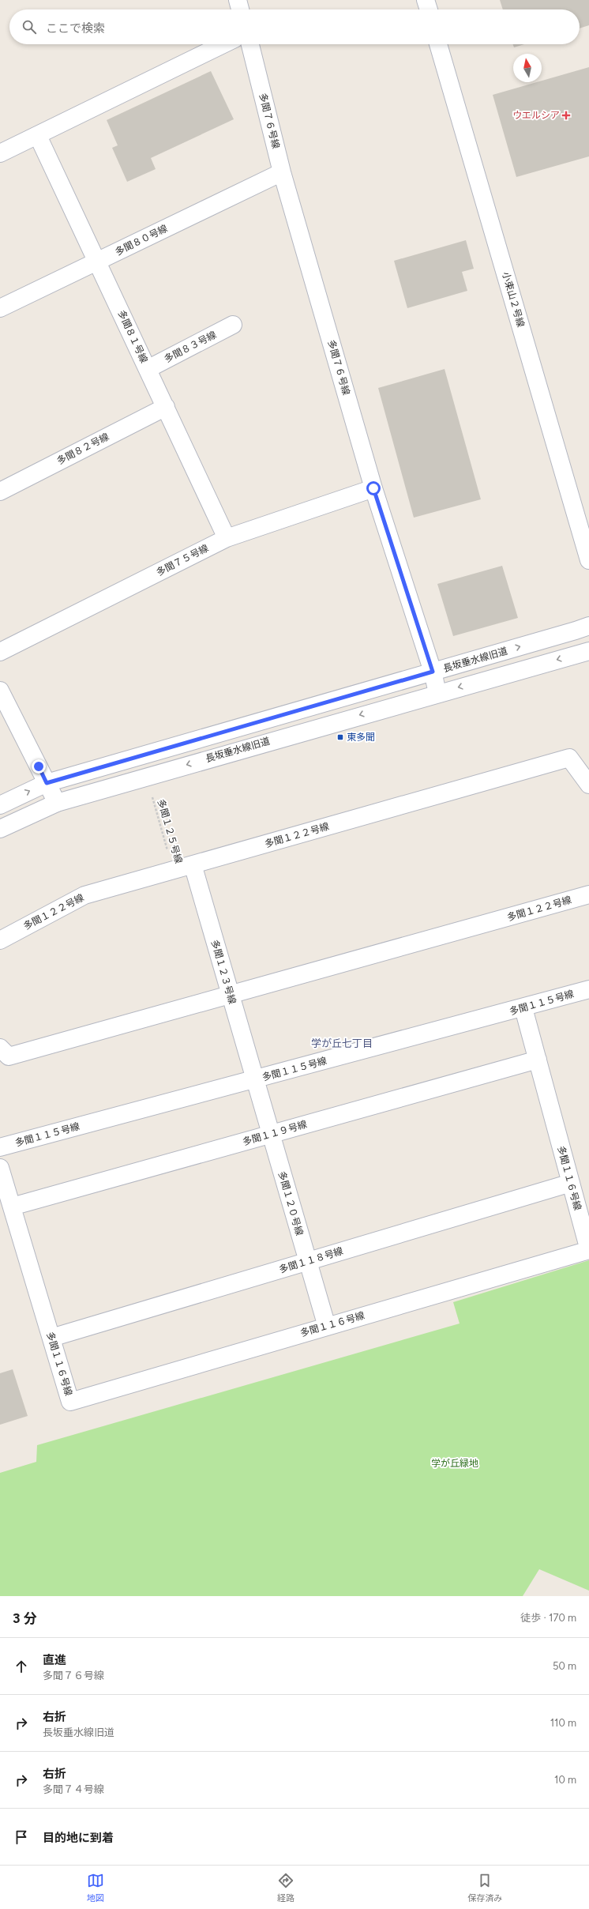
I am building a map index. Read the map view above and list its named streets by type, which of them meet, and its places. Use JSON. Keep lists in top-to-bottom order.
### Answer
{
  "streets": {
    "street": [
      "多聞７６号線",
      "多聞８０号線",
      "小束山２号線",
      "多聞８１号線",
      "多聞８３号線",
      "多聞８２号線",
      "多聞７５号線",
      "長坂垂水線旧道",
      "多聞１２２号線",
      "多聞１２３号線",
      "多聞１１５号線",
      "多聞１１９号線",
      "多聞１１６号線",
      "多聞１２０号線",
      "多聞１１８号線"
    ],
    "path": ["多聞１２５号線"]
  },
  "crossings": [
    ["多聞７６号線", "多聞８０号線"],
    ["多聞７６号線", "多聞７５号線"],
    ["多聞７６号線", "長坂垂水線旧道"],
    ["多聞８０号線", "多聞８１号線"],
    ["多聞８１号線", "多聞８３号線"],
    ["多聞８１号線", "多聞８２号線"],
    ["多聞８１号線", "多聞７５号線"],
    ["多聞１２５号線", "多聞１２２号線"],
    ["多聞１２２号線", "多聞１２３号線"],
    ["多聞１２３号線", "多聞１１５号線"],
    ["多聞１２３号線", "多聞１２０号線"],
    ["多聞１１５号線", "多聞１１６号線"],
    ["多聞１１５号線", "多聞１２０号線"],
    ["多聞１１９号線", "多聞１１６号線"],
    ["多聞１１９号線", "多聞１２０号線"],
    ["多聞１１６号線", "多聞１２０号線"],
    ["多聞１１６号線", "多聞１１８号線"],
    ["多聞１２０号線", "多聞１１８号線"]
  ],
  "districts": ["学が丘七丁目"],
  "parks": ["学が丘緑地"],
  "places": {
    "health": ["ウエルシア"],
    "transit": ["東多聞"]
  },
  "north": "top",
  "page": {
    "search": "ここで検索",
    "heading": ["3 分", "徒歩 · 170 m"],
    "list": [
      ["直進", "多聞７６号線", "50 m"],
      ["右折", "長坂垂水線旧道", "110 m"],
      ["右折", "多聞７４号線", "10 m"],
      "目的地に到着"
    ],
    "nav": ["地図", "経路", "保存済み"]
  }
}
